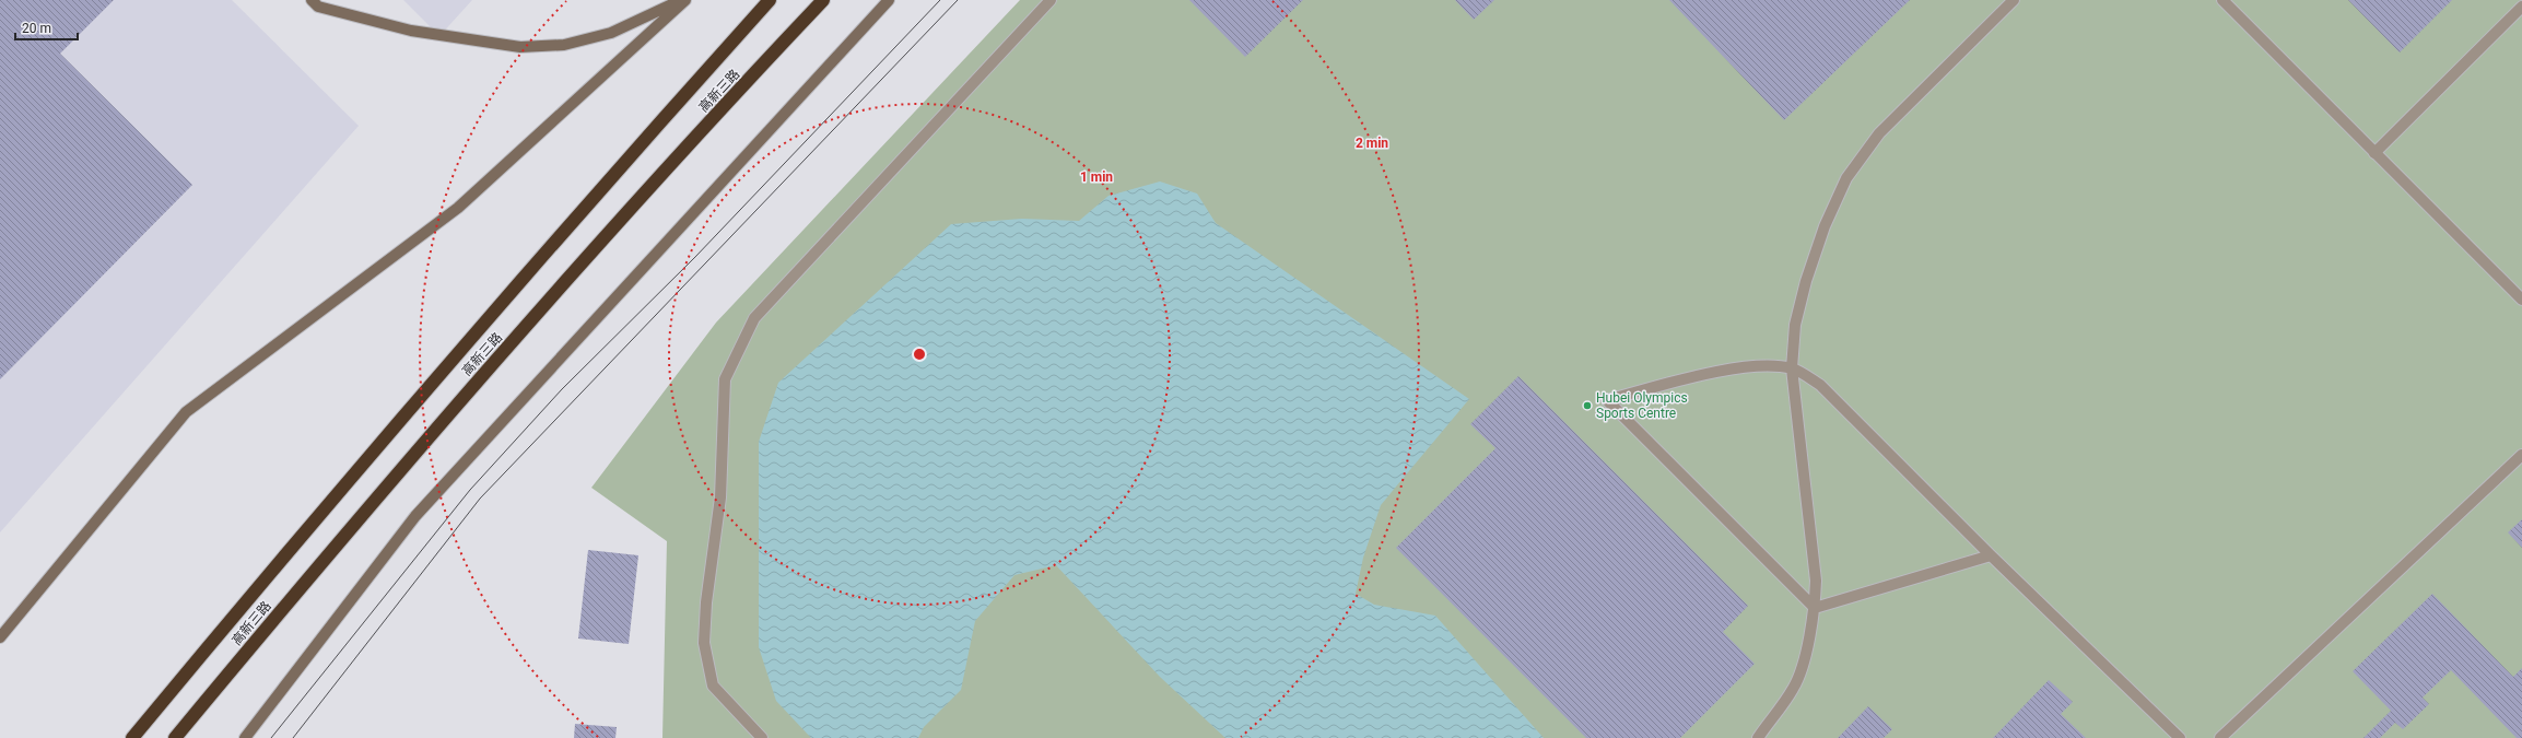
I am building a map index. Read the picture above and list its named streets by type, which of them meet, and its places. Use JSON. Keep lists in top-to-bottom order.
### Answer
{
  "streets": {
    "highway": ["高新三路"]
  },
  "places": ["Hubei Olympics Sports Centre"],
  "scale_bar": "20 m",
  "rings": ["2 min", "1 min"]
}
